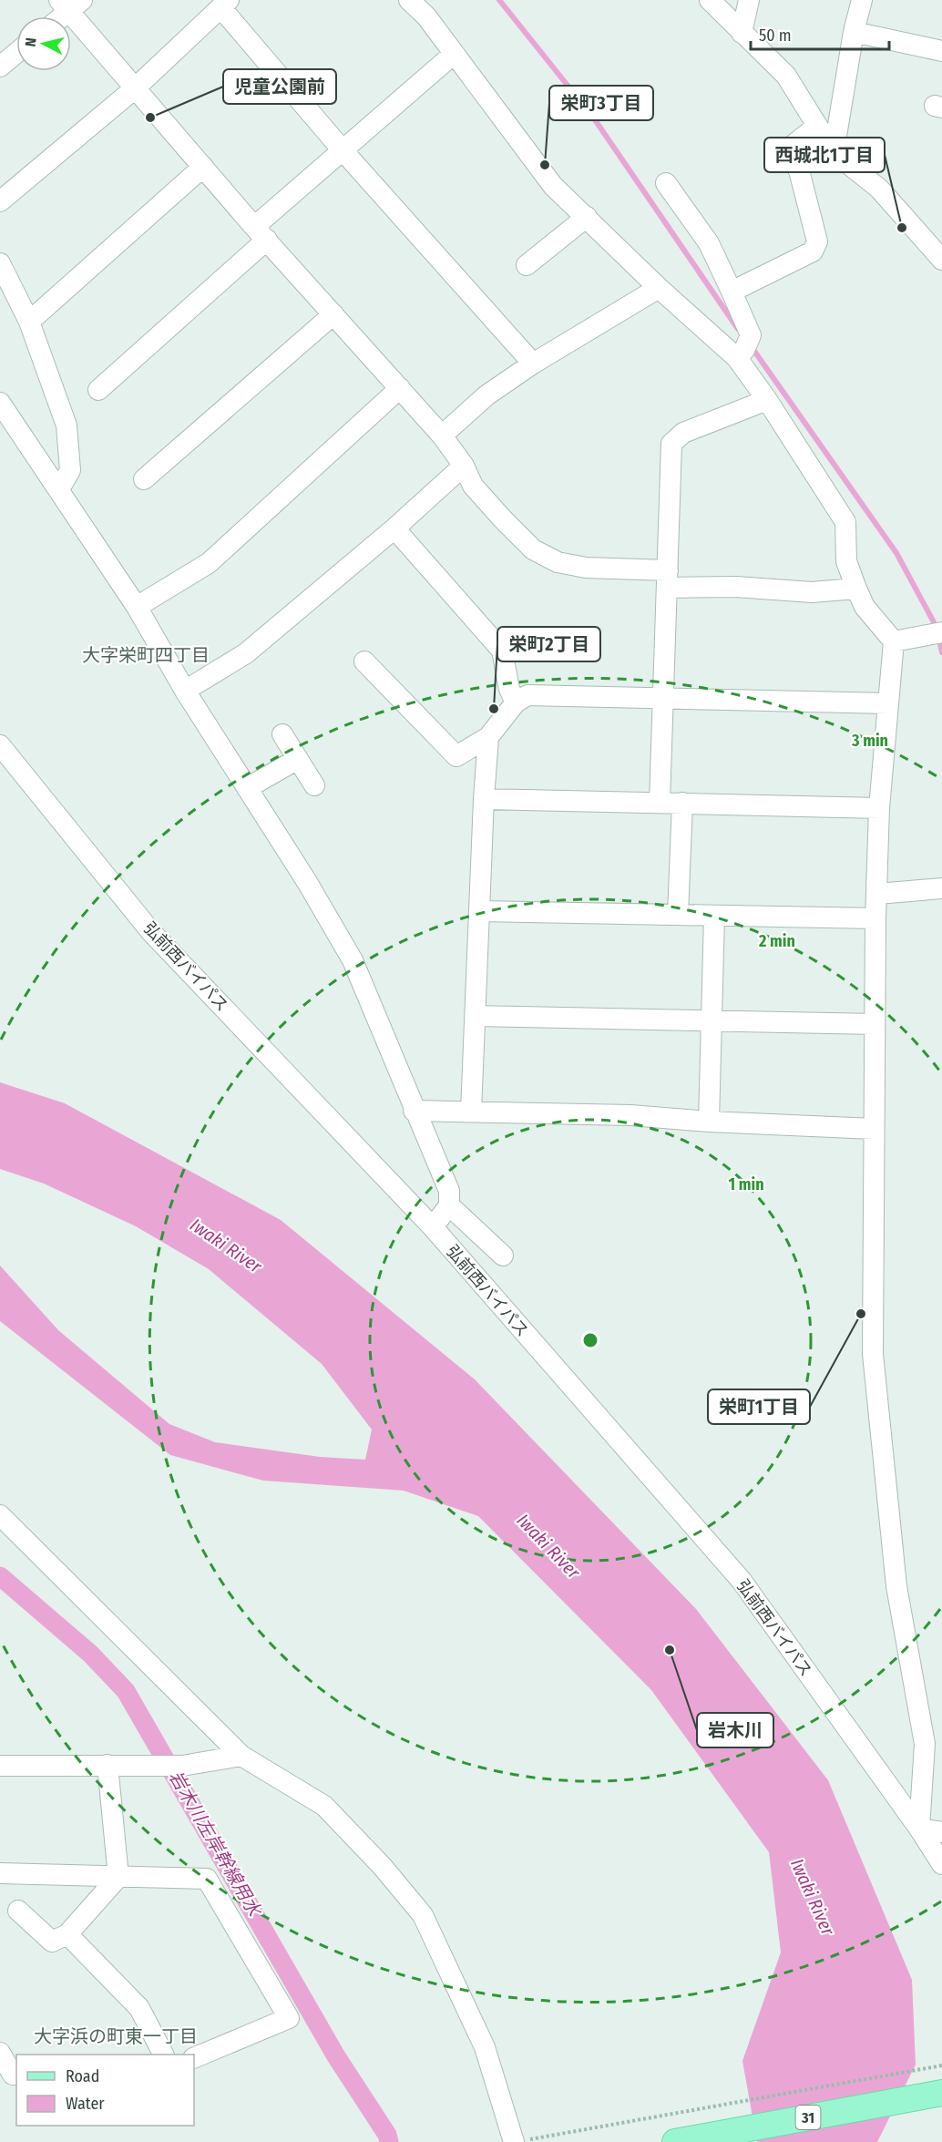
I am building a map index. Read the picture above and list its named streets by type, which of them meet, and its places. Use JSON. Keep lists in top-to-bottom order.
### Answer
{
  "streets": {
    "main road": ["31"],
    "street": ["弘前西バイパス"]
  },
  "districts": ["大字栄町四丁目", "大字浜の町東一丁目"],
  "water": ["Iwaki River", "岩木川左岸幹線用水"],
  "places": [
    "児童公園前",
    "栄町3丁目",
    "西城北1丁目",
    "栄町2丁目",
    "栄町1丁目",
    "岩木川"
  ],
  "legend": ["Road", "Water"],
  "scale_bar": "50 m",
  "north": "left",
  "rings": ["3 min", "2 min", "1 min"]
}
